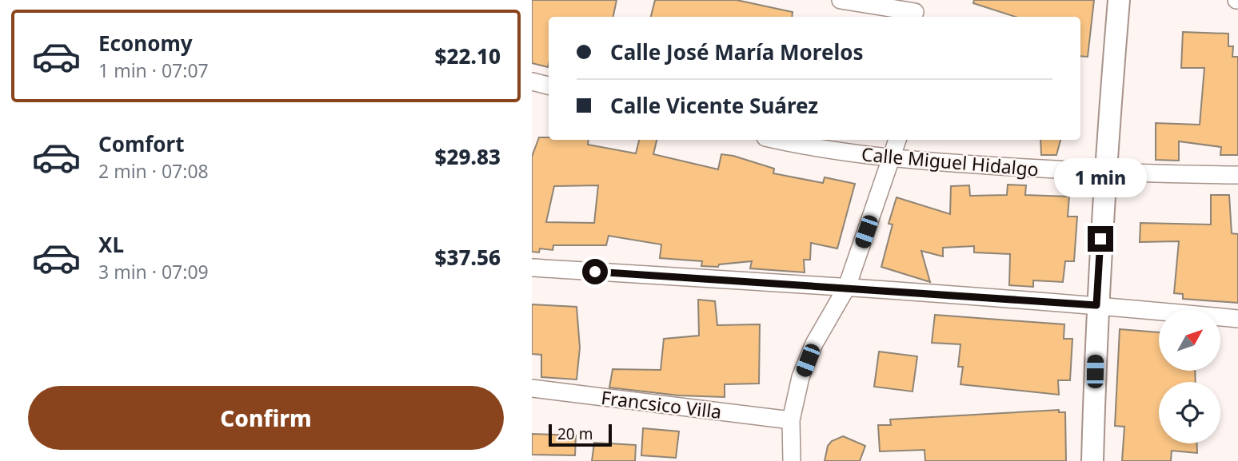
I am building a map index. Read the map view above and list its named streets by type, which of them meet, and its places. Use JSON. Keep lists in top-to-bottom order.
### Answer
{
  "streets": {
    "street": ["Calle Miguel Hidalgo", "Francsico Villa"]
  },
  "scale_bar": "20 m",
  "north": "top right",
  "page": {
    "list": [
      {
        "name": "Economy",
        "note": "1 min · 07:07",
        "value": "$22.10"
      },
      {
        "name": "Comfort",
        "note": "2 min · 07:08",
        "value": "$29.83"
      },
      {
        "name": "XL",
        "note": "3 min · 07:09",
        "value": "$37.56"
      }
    ],
    "banner": ["Calle José María Morelos", "Calle Vicente Suárez"],
    "bubble": "1 min",
    "buttons": "Confirm",
    "scale": "20 m"
  }
}
